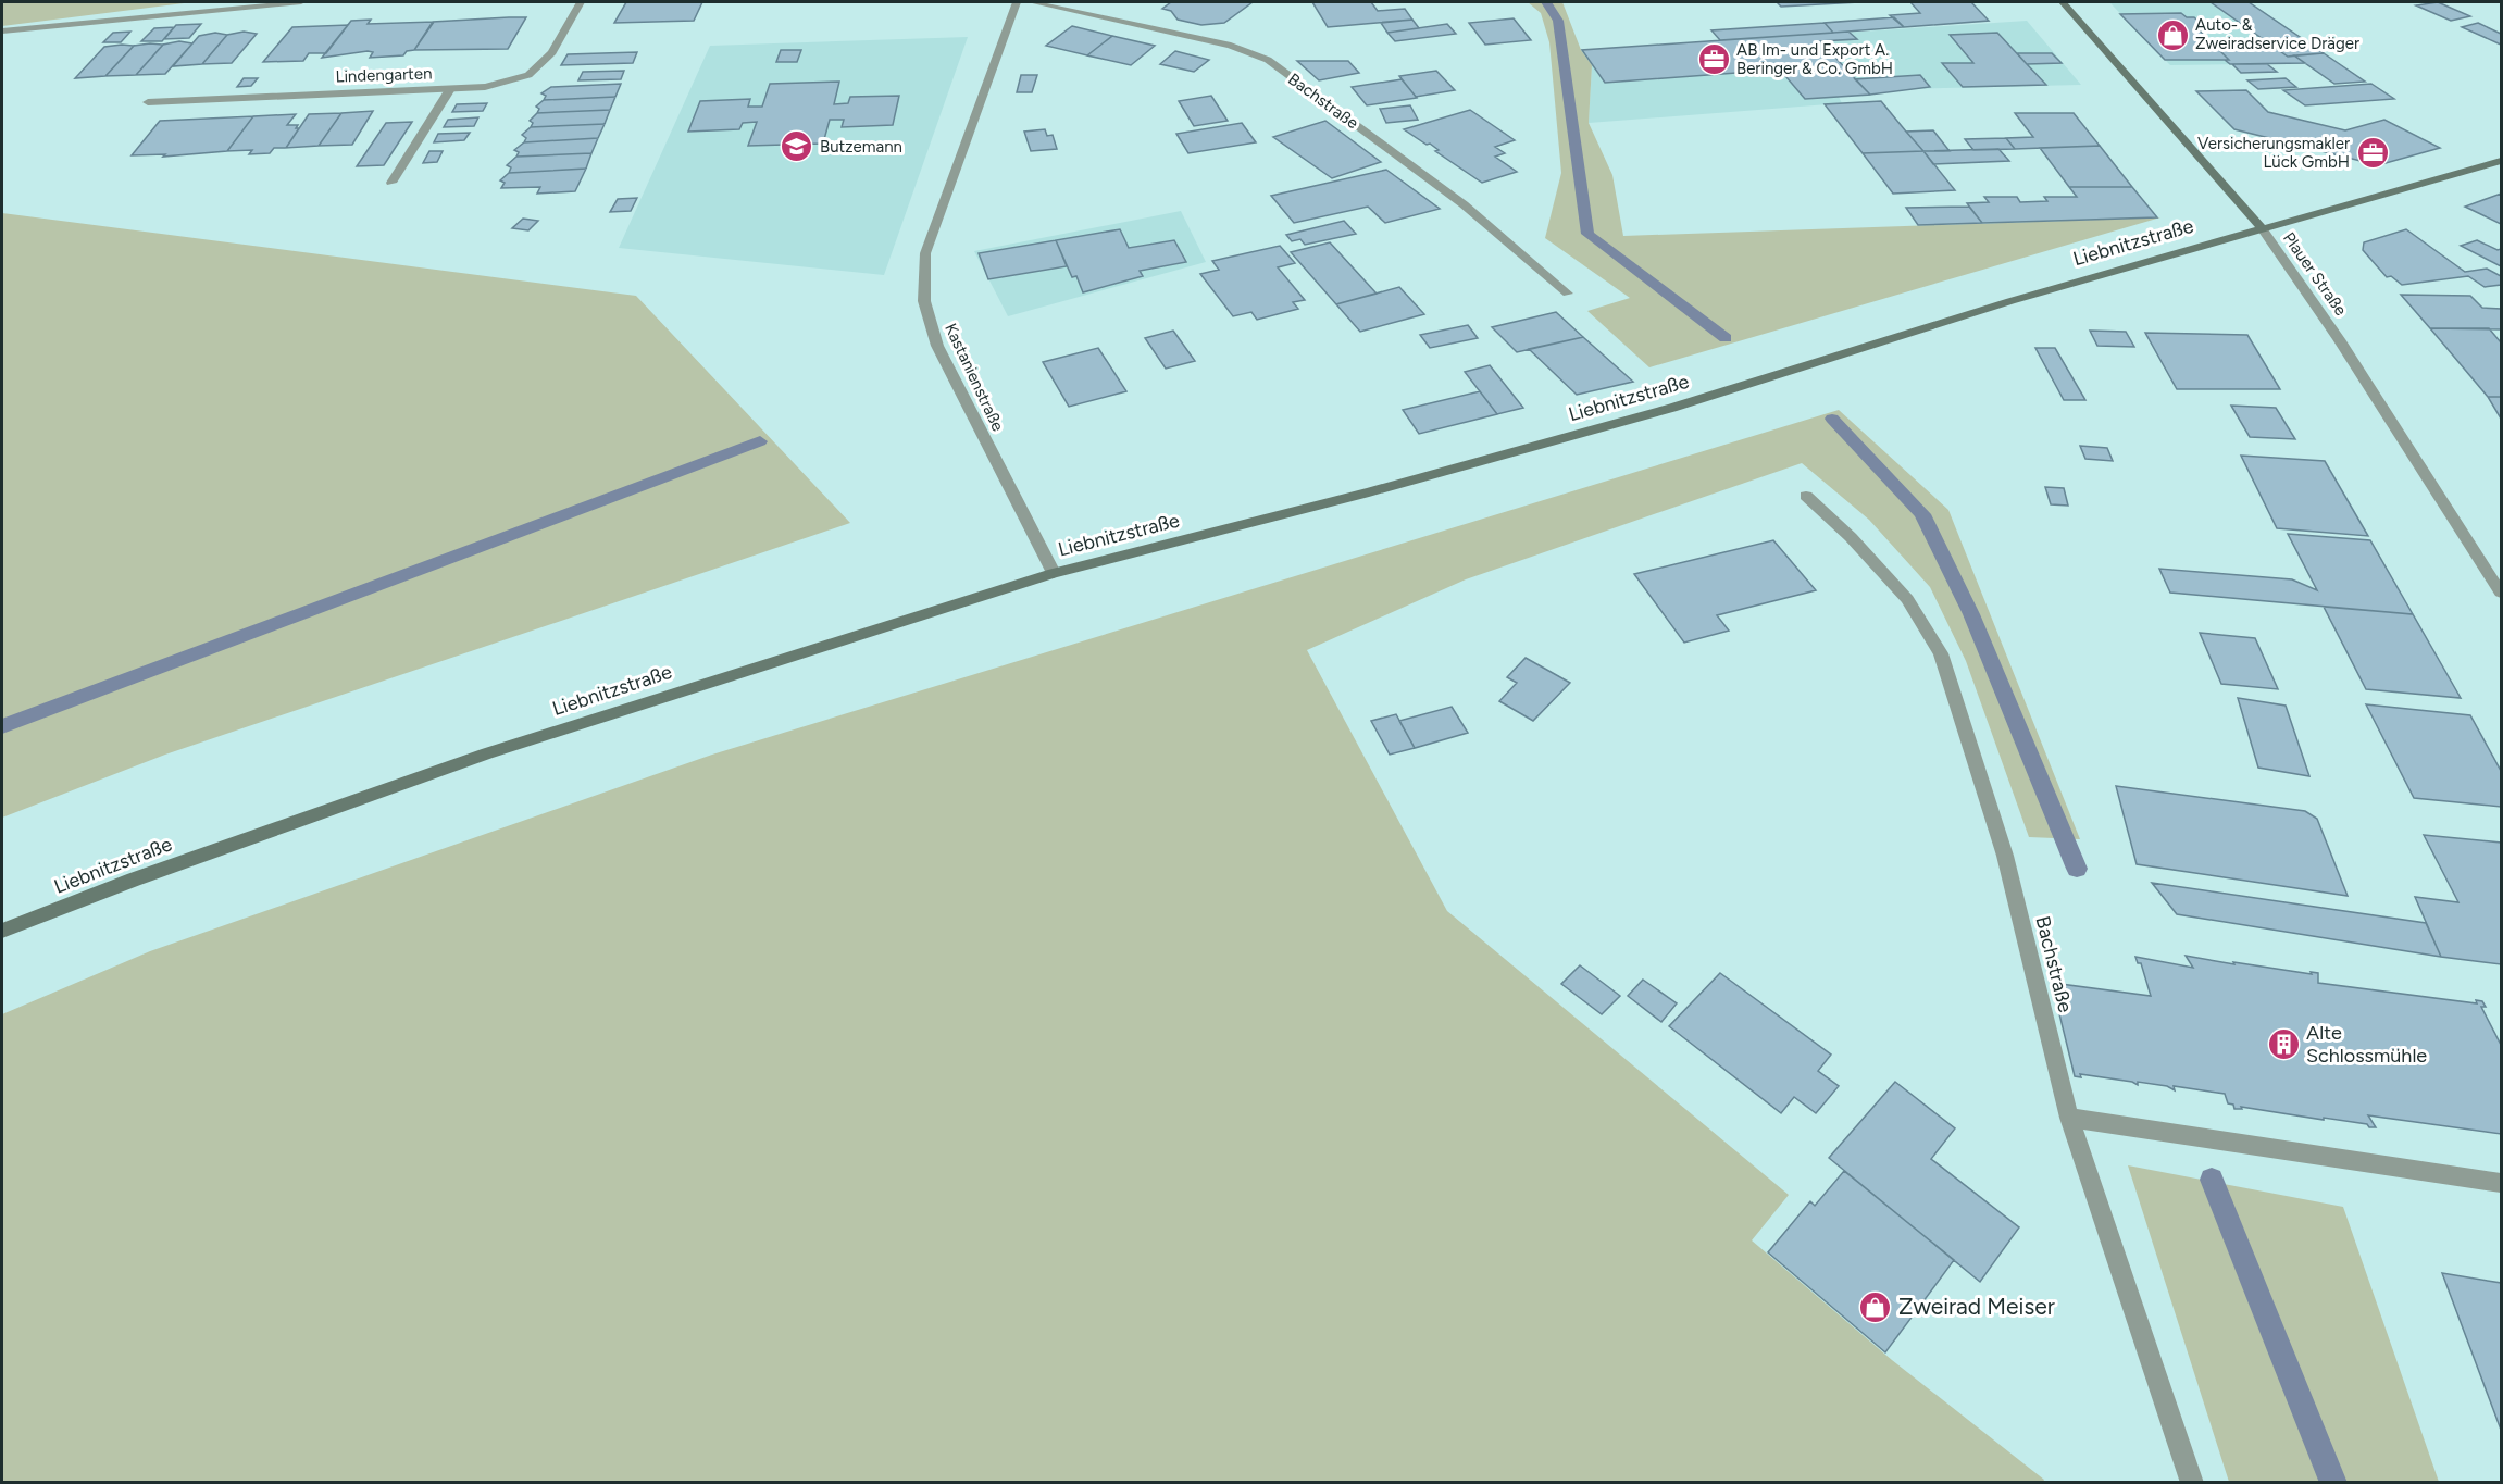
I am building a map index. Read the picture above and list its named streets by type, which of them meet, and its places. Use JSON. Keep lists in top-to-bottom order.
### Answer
{
  "streets": {
    "main road": ["Liebnitzstraße", "Plauer Straße"],
    "street": ["Lindengarten", "Bachstraße", "Kastanienstraße"]
  },
  "crossings": [
    ["Liebnitzstraße", "Plauer Straße"],
    ["Liebnitzstraße", "Kastanienstraße"]
  ],
  "places": {
    "shop": ["Auto- & Zweiradservice Dräger", "Zweirad Meiser"],
    "office": ["AB Im- und Export A. Beringer & Co. GmbH", "Versicherungsmakler Lück GmbH"],
    "school or university": ["Butzemann"],
    "building": ["Alte Schlossmühle"]
  }
}
